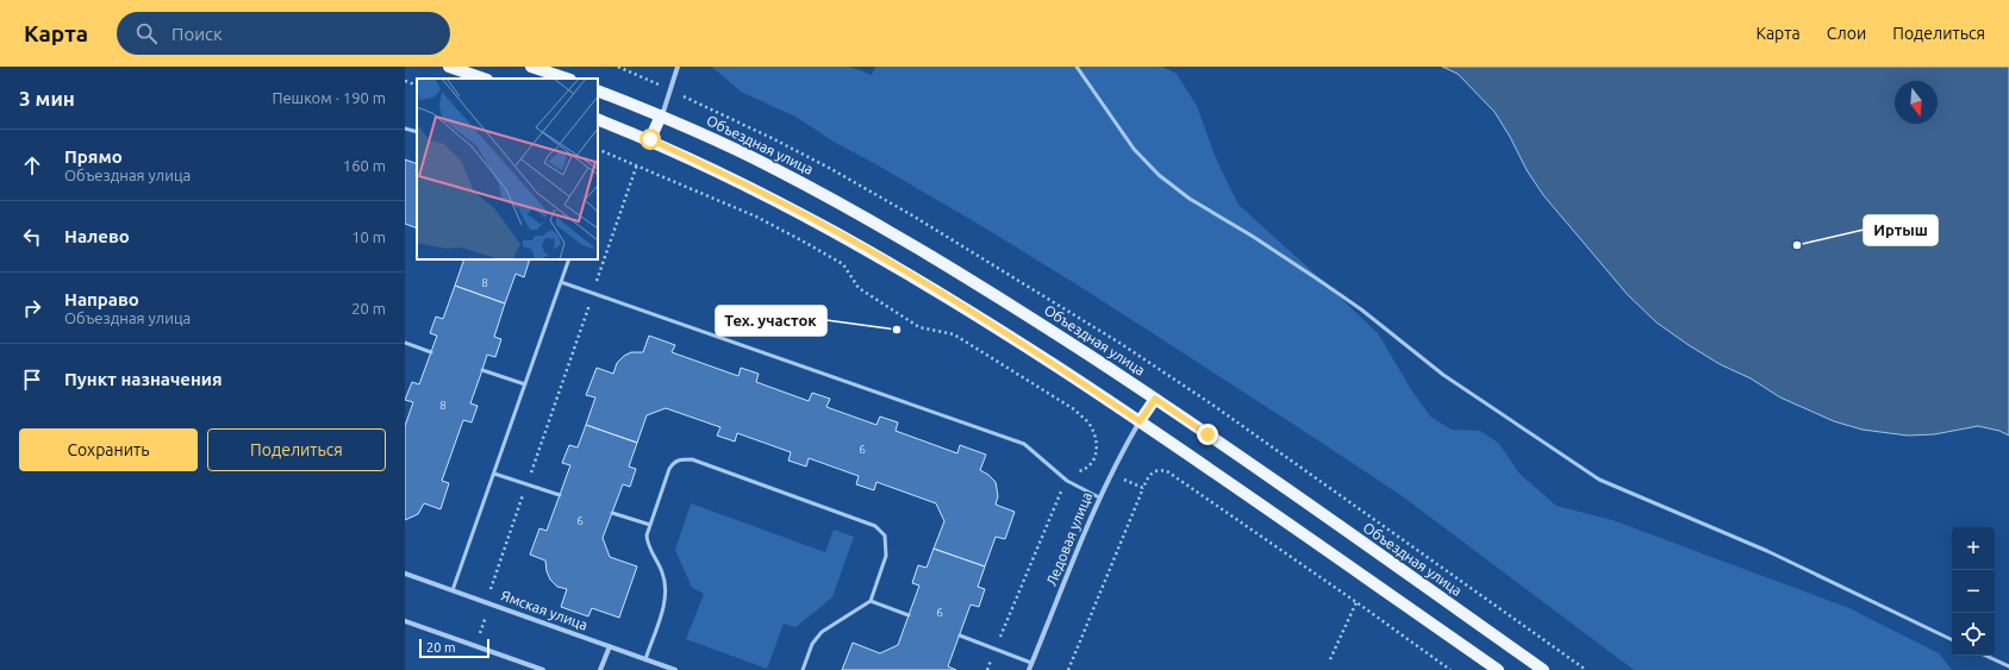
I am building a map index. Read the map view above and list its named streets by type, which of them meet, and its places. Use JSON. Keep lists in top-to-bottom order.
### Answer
{
  "streets": {
    "main road": ["Объездная улица"],
    "street": ["Ледовая улица", "Ямская улица"]
  },
  "places": ["Иртыш", "Тех. участок"],
  "house_numbers": [
    "8",
    "8",
    "6",
    "6",
    "6"
  ],
  "scale_bar": "20 m",
  "north": "bottom",
  "page": {
    "header": "Карта",
    "search": "Поиск",
    "nav": ["Карта", "Слои", "Поделиться"],
    "heading": ["3 мин", "Пешком · 190 m"],
    "list": [
      ["Прямо", "Объездная улица", "160 m"],
      ["Налево", "10 m"],
      ["Направо", "Объездная улица", "20 m"],
      "Пункт назначения"
    ],
    "buttons": ["Сохранить", "Поделиться"],
    "map_buttons": ["+", "−"],
    "scale": "20 m"
  }
}
